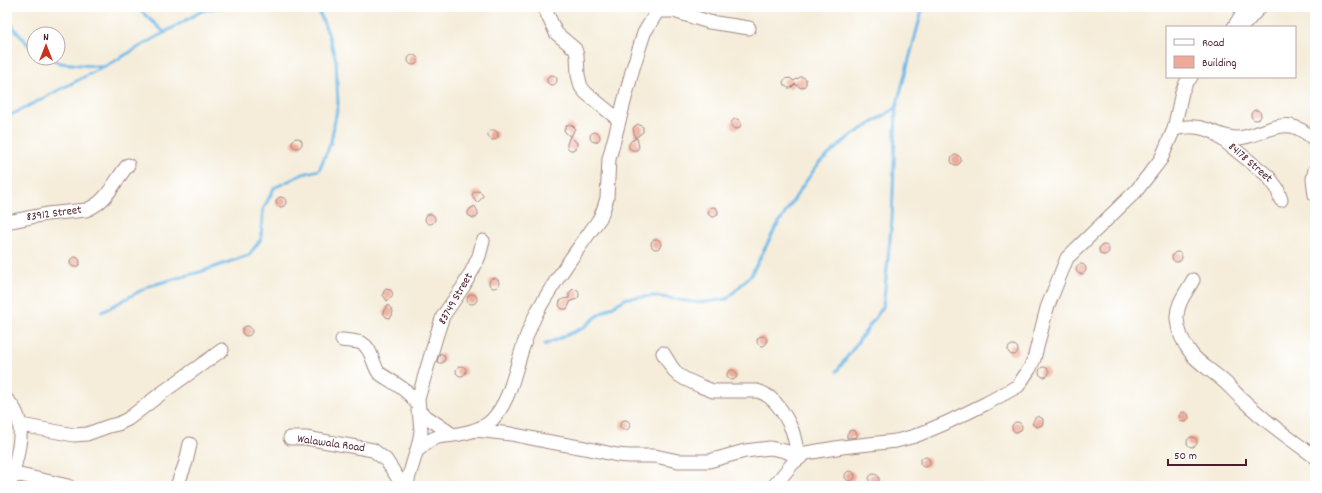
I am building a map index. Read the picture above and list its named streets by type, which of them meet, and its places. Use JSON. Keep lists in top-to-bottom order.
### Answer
{
  "streets": {
    "street": [
      "84178 Street",
      "83912 Street",
      "83749 Street",
      "Walawala Road"
    ]
  },
  "crossings": [
    ["83749 Street", "Walawala Road"]
  ],
  "legend": ["Road", "Building"],
  "scale_bar": "50 m",
  "north": "top"
}
